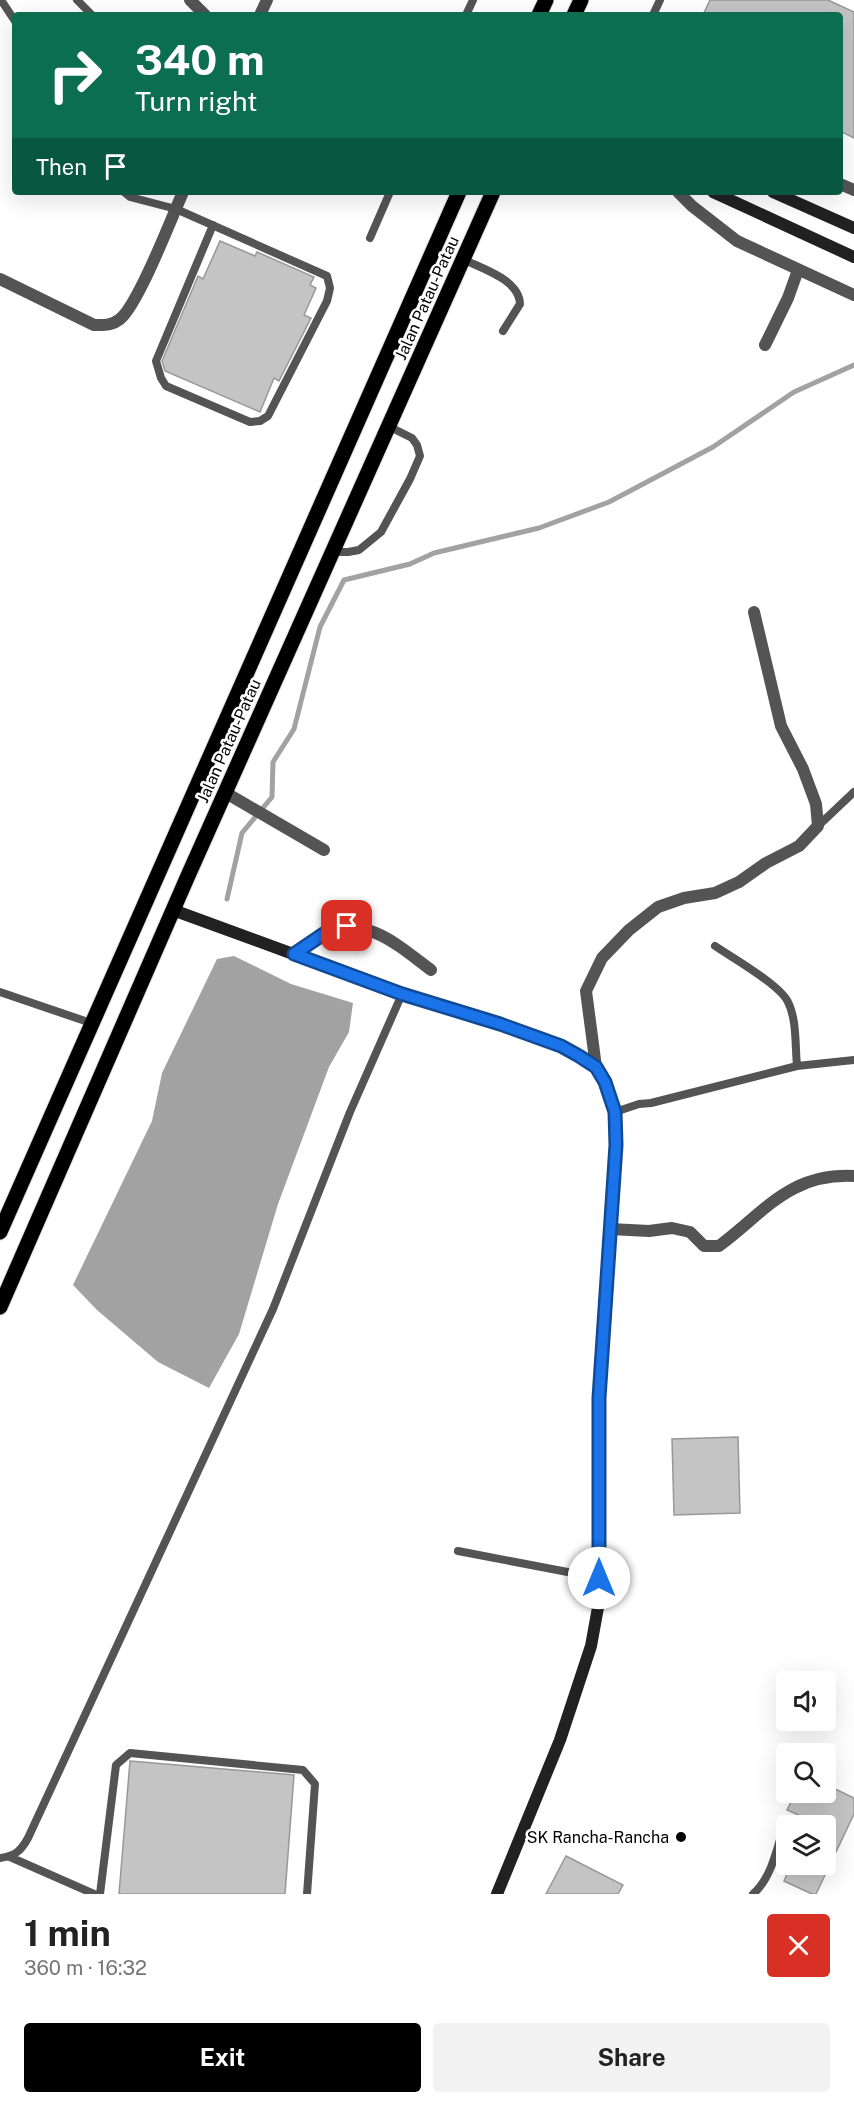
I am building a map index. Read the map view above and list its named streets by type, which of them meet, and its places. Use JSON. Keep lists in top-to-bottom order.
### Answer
{
  "streets": {
    "main road": ["Jalan Patau-Patau"]
  },
  "places": ["SK Rancha-Rancha"],
  "page": {
    "turn": ["340 m", "Turn right"],
    "then": "Then",
    "heading": ["1 min", "360 m · 16:32"],
    "buttons": ["Exit", "Share"]
  }
}
